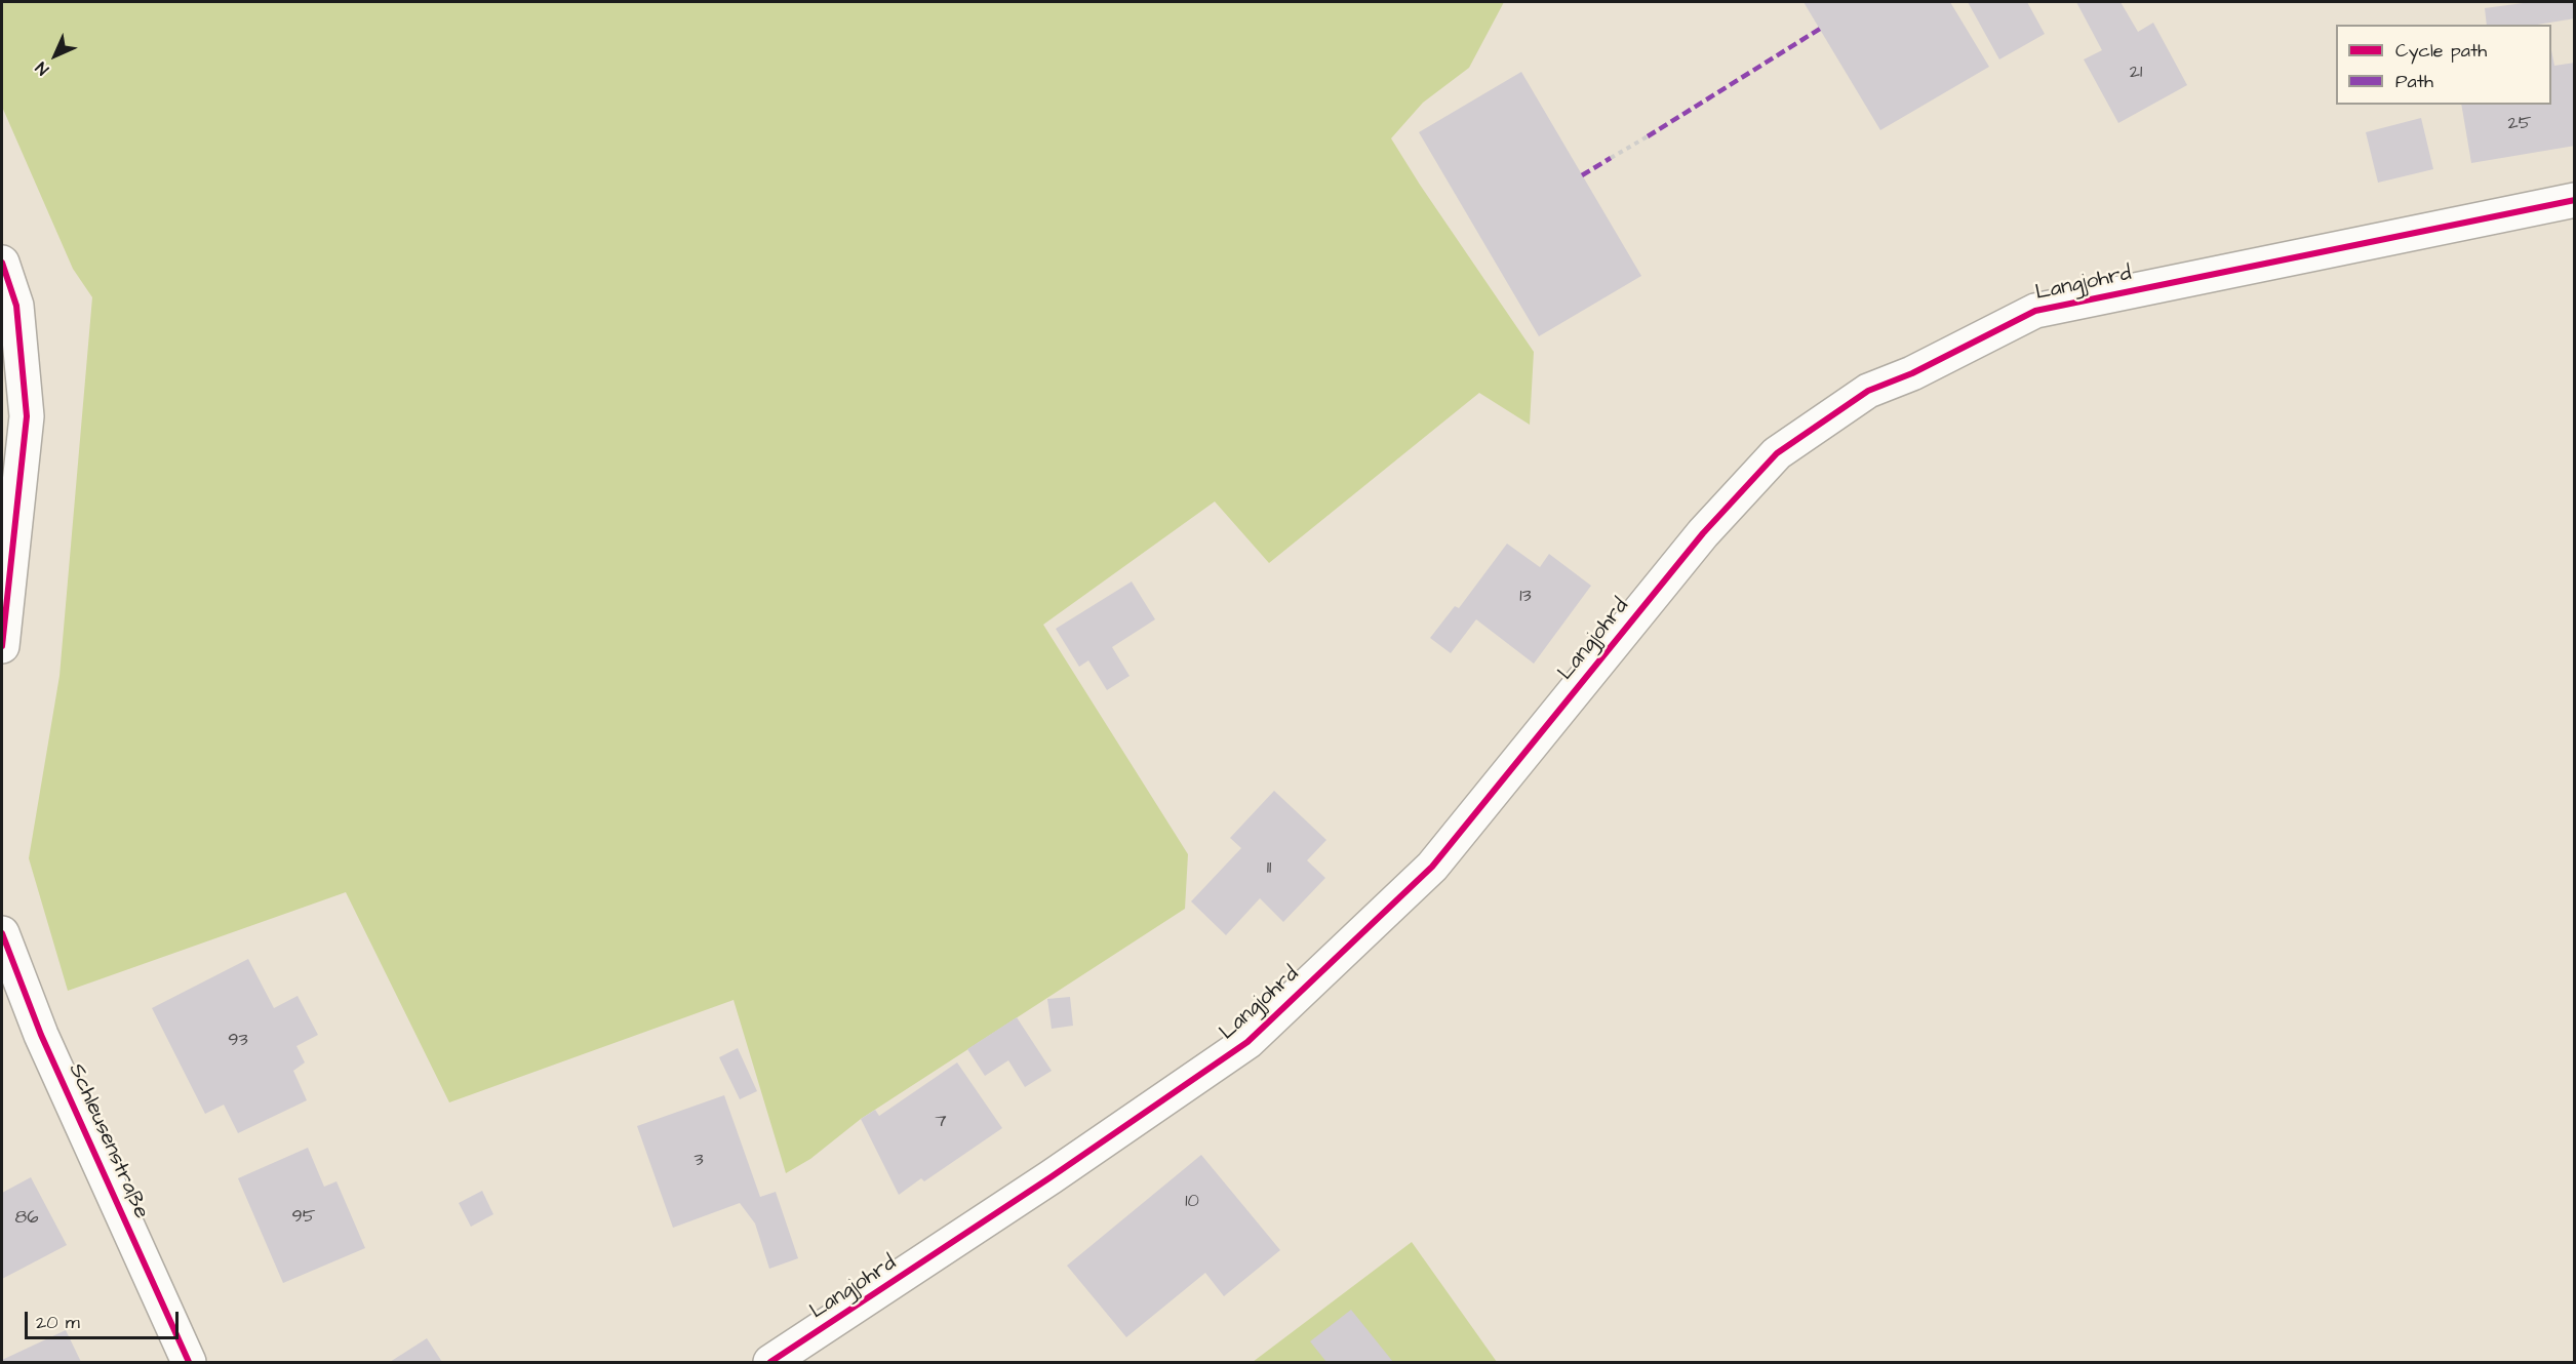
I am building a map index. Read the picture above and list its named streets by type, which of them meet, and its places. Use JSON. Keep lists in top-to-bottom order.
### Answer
{
  "streets": {
    "street": ["Langjohrd", "Schleusenstraße"]
  },
  "house_numbers": [
    "21",
    "25",
    "13",
    "11",
    "93",
    "7",
    "3",
    "10",
    "95",
    "86"
  ],
  "legend": ["Cycle path", "Path"],
  "scale_bar": "20 m",
  "north": "bottom left"
}
